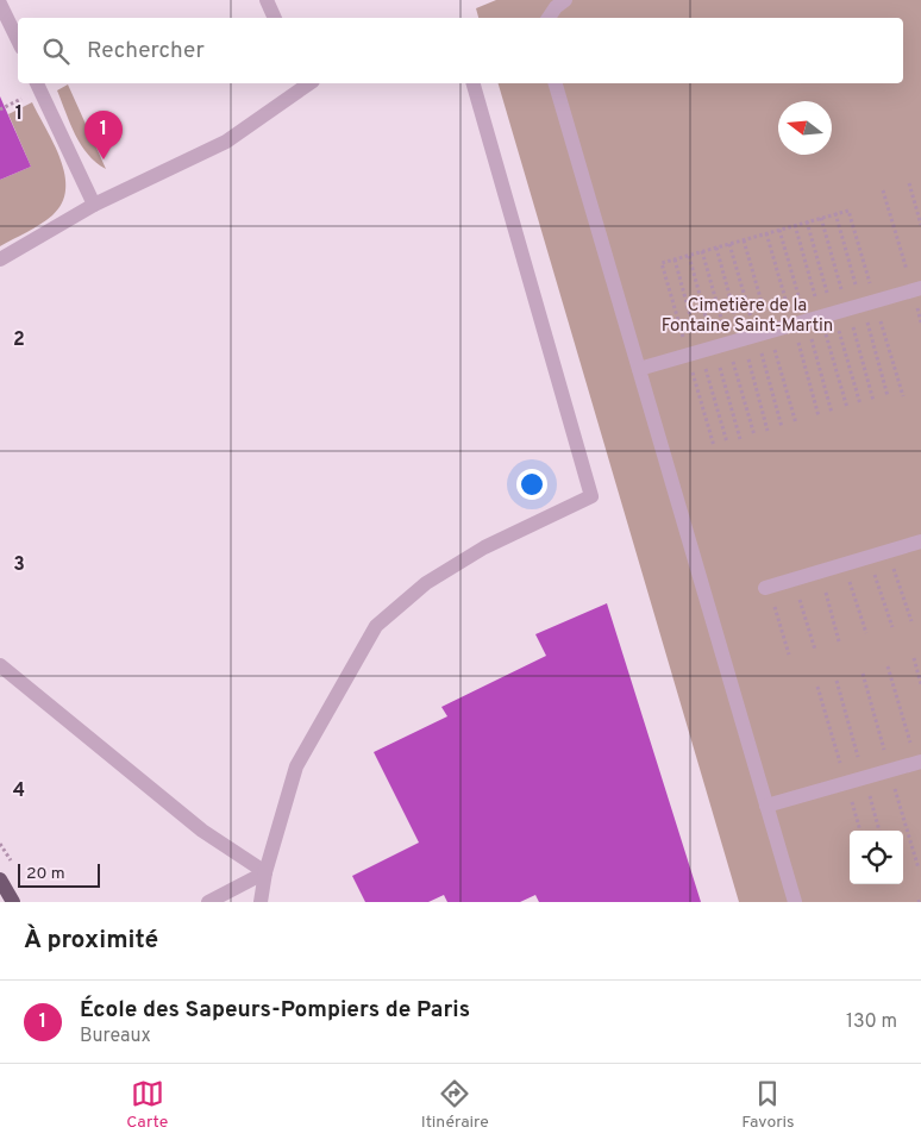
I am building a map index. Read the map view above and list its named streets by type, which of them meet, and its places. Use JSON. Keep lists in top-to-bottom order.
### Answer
{
  "parks": ["Cimetière de la Fontaine Saint-Martin"],
  "scale_bar": "20 m",
  "north": "left",
  "page": {
    "search": "Rechercher",
    "pins": "1",
    "scale": "20 m",
    "heading": "À proximité",
    "list": [
      {
        "mark": "1",
        "name": "École des Sapeurs-Pompiers de Paris",
        "note": "Bureaux",
        "value": "130 m"
      }
    ],
    "nav": ["Carte", "Itinéraire", "Favoris"]
  },
  "grid": {
    "rows": [
      "1",
      "2",
      "3",
      "4"
    ]
  }
}
